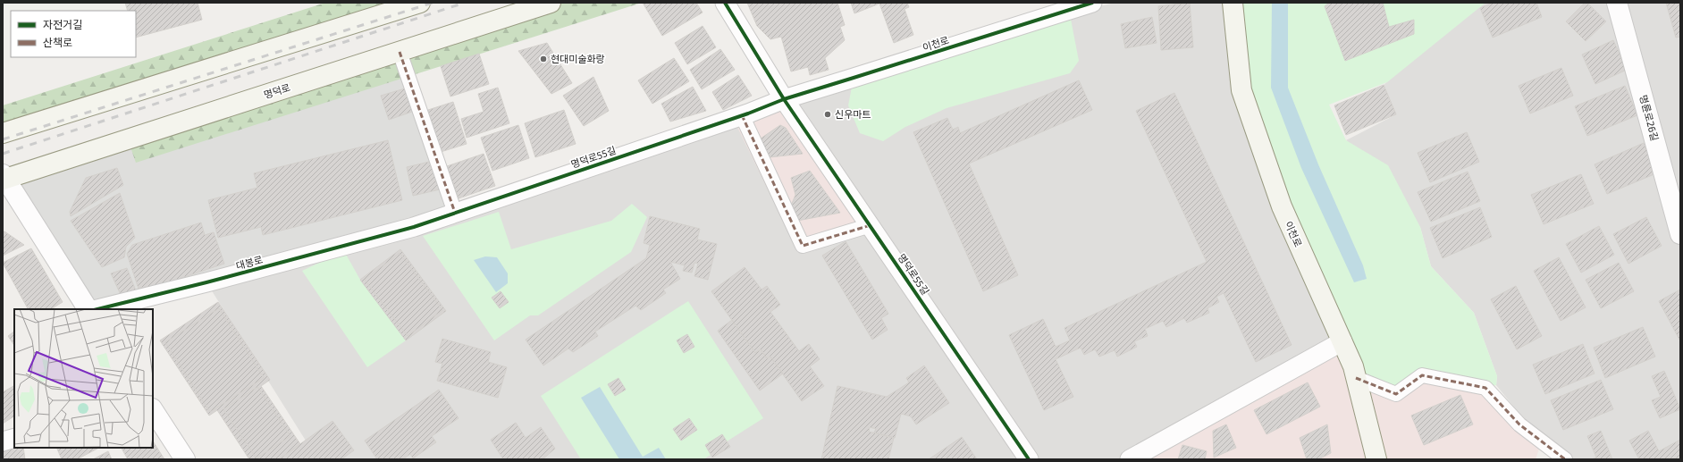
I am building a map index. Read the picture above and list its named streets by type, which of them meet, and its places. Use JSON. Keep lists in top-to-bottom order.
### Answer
{
  "streets": {
    "main road": ["이천로", "명덕로"],
    "street": ["명륜로26길", "명덕로55길", "대봉로"]
  },
  "crossings": [
    ["이천로", "명덕로55길"],
    ["명덕로55길", "대봉로"]
  ],
  "places": ["현대미술화랑", "신우마트"],
  "legend": ["자전거길", "산책로"]
}
